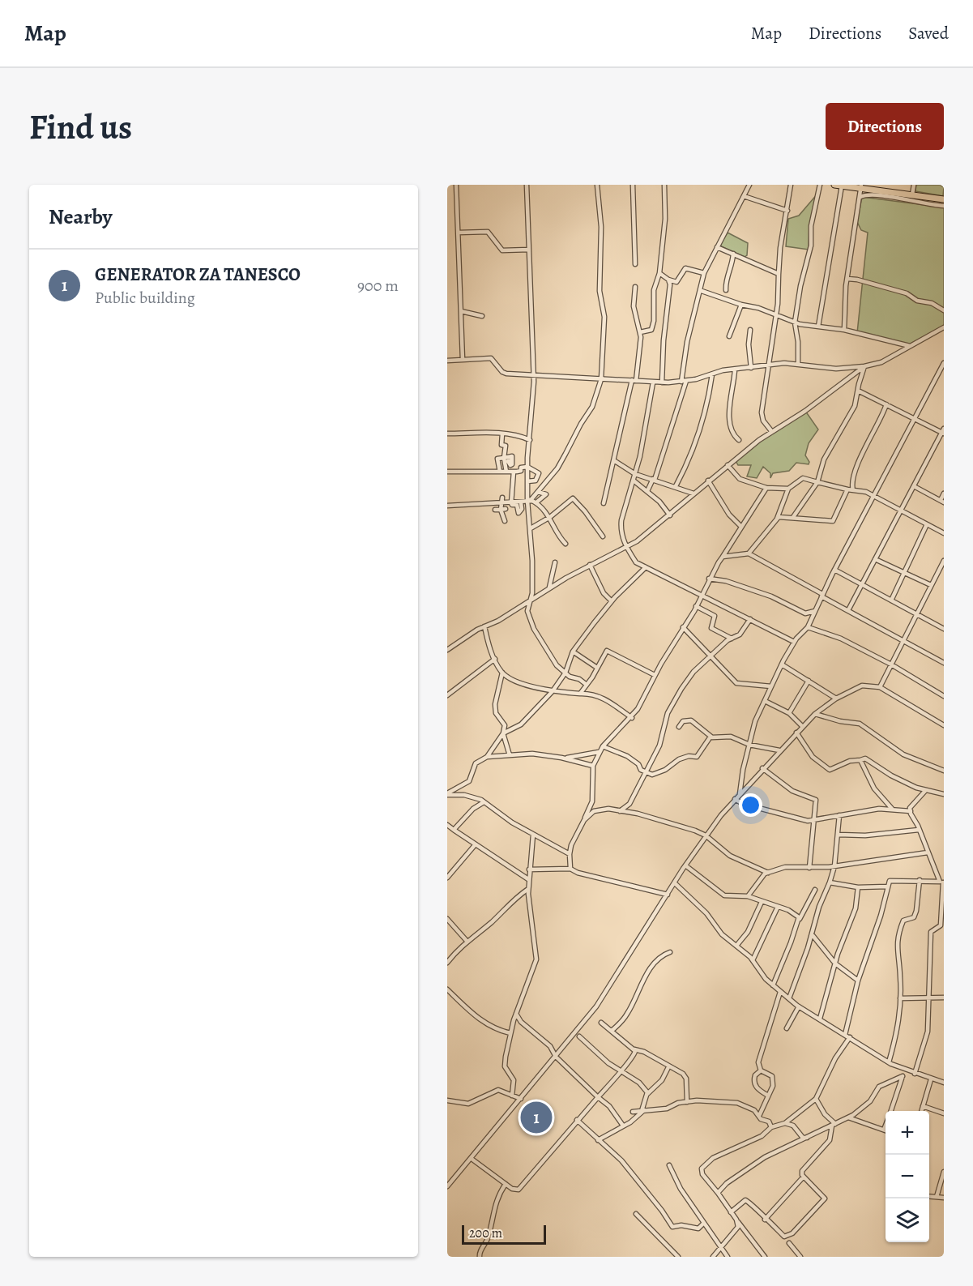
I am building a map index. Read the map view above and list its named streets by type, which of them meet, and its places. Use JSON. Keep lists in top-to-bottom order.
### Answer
{
  "scale_bar": "200 m",
  "page": {
    "header": "Map",
    "nav": ["Map", "Directions", "Saved"],
    "buttons": "Directions",
    "title": "Find us",
    "heading": "Nearby",
    "list": [
      {
        "mark": "1",
        "name": "GENERATOR ZA TANESCO",
        "note": "Public building",
        "value": "900 m"
      }
    ],
    "pins": "1",
    "map_buttons": ["+", "−"],
    "scale": "200 m"
  }
}
